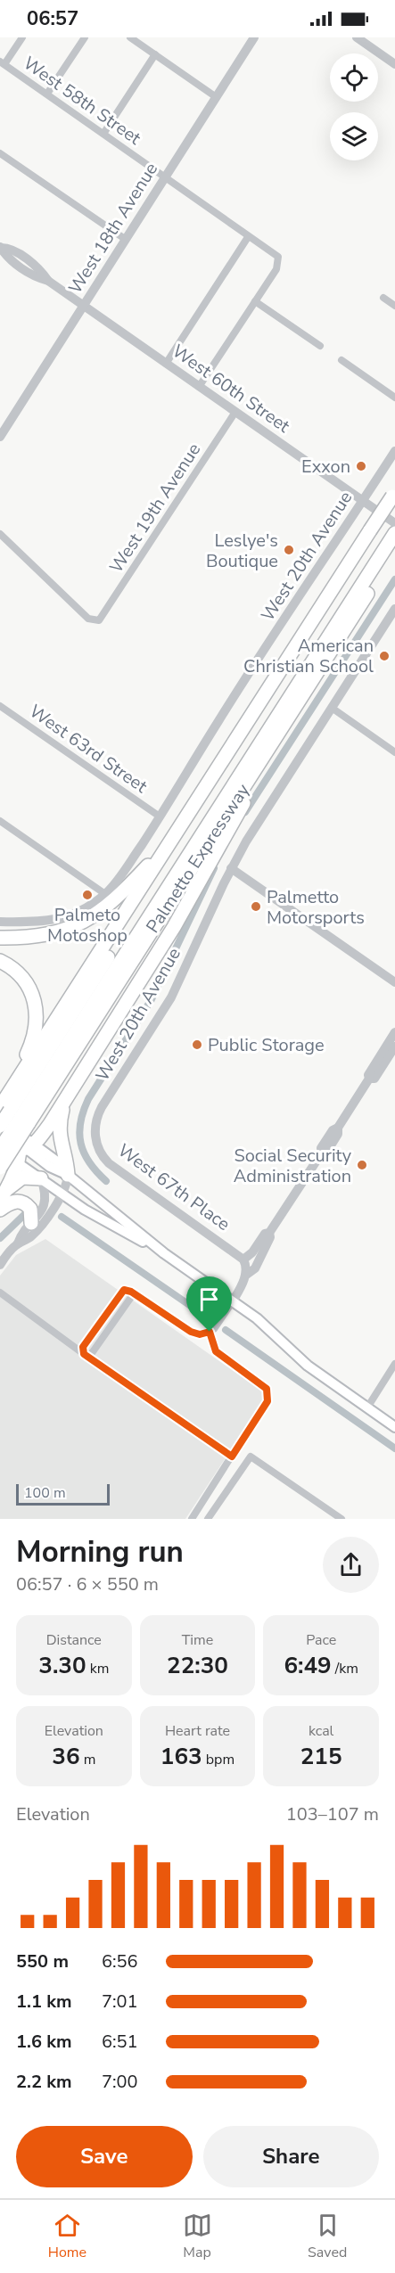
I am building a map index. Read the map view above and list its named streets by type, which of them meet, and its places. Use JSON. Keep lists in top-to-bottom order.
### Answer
{
  "streets": {
    "highway": ["Palmetto Expressway"],
    "street": [
      "West 58th Street",
      "West 18th Avenue",
      "West 60th Street",
      "West 19th Avenue",
      "West 20th Avenue",
      "West 63rd Street",
      "West 67th Place"
    ]
  },
  "crossings": [
    ["West 58th Street", "West 18th Avenue"],
    ["West 18th Avenue", "West 60th Street"],
    ["West 60th Street", "West 19th Avenue"],
    ["West 60th Street", "West 20th Avenue"],
    ["West 20th Avenue", "West 63rd Street"],
    ["West 20th Avenue", "West 67th Place"]
  ],
  "places": [
    "Exxon",
    "Leslye's Boutique",
    "American Christian School",
    "Palmeto Motoshop",
    "Palmetto Motorsports",
    "Public Storage",
    "Social Security Administration"
  ],
  "scale_bar": "100 m",
  "page": {
    "status": "06:57",
    "scale": "100 m",
    "heading": ["Morning run", "06:57 · 6 × 550 m"],
    "stats": [
      ["Distance", "3.30 km"],
      ["Time", "22:30"],
      ["Pace", "6:49 /km"],
      ["Elevation", "36 m"],
      ["Heart rate", "163 bpm"],
      ["kcal", "215"]
    ],
    "chart": ["Elevation", "103–107 m"],
    "list": [
      {
        "name": "550 m",
        "note": "6:56"
      },
      {
        "name": "1.1 km",
        "note": "7:01"
      },
      {
        "name": "1.6 km",
        "note": "6:51"
      },
      {
        "name": "2.2 km",
        "note": "7:00"
      }
    ],
    "buttons": ["Save", "Share"],
    "tabs": ["Home", "Map", "Saved"]
  }
}
